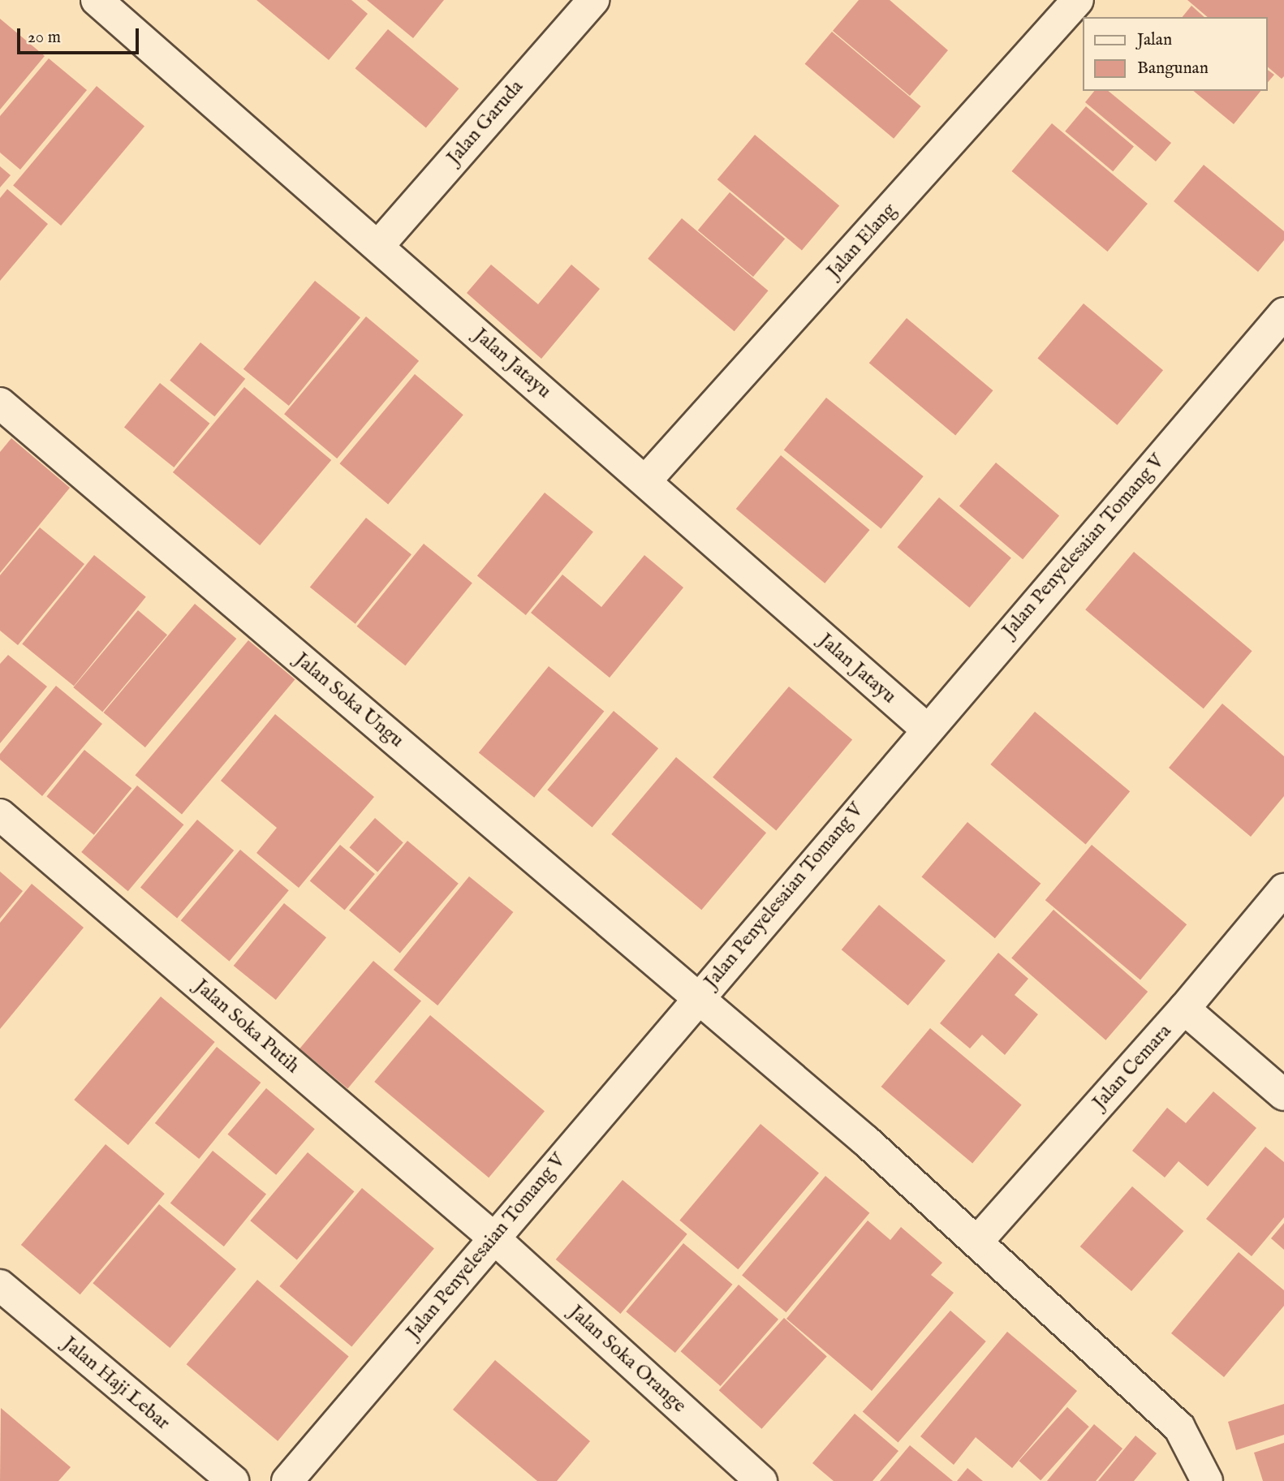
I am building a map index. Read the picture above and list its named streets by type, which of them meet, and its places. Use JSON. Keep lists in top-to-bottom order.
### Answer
{
  "streets": {
    "street": [
      "Jalan Garuda",
      "Jalan Elang",
      "Jalan Jatayu",
      "Jalan Penyelesaian Tomang V",
      "Jalan Soka Ungu",
      "Jalan Soka Putih",
      "Jalan Cemara",
      "Jalan Soka Orange",
      "Jalan Haji Lebar"
    ]
  },
  "crossings": [
    ["Jalan Garuda", "Jalan Jatayu"],
    ["Jalan Elang", "Jalan Jatayu"],
    ["Jalan Jatayu", "Jalan Penyelesaian Tomang V"],
    ["Jalan Penyelesaian Tomang V", "Jalan Soka Ungu"],
    ["Jalan Penyelesaian Tomang V", "Jalan Soka Putih"],
    ["Jalan Penyelesaian Tomang V", "Jalan Soka Orange"],
    ["Jalan Soka Ungu", "Jalan Cemara"],
    ["Jalan Soka Putih", "Jalan Soka Orange"]
  ],
  "legend": ["Jalan", "Bangunan"],
  "scale_bar": "20 m"
}
